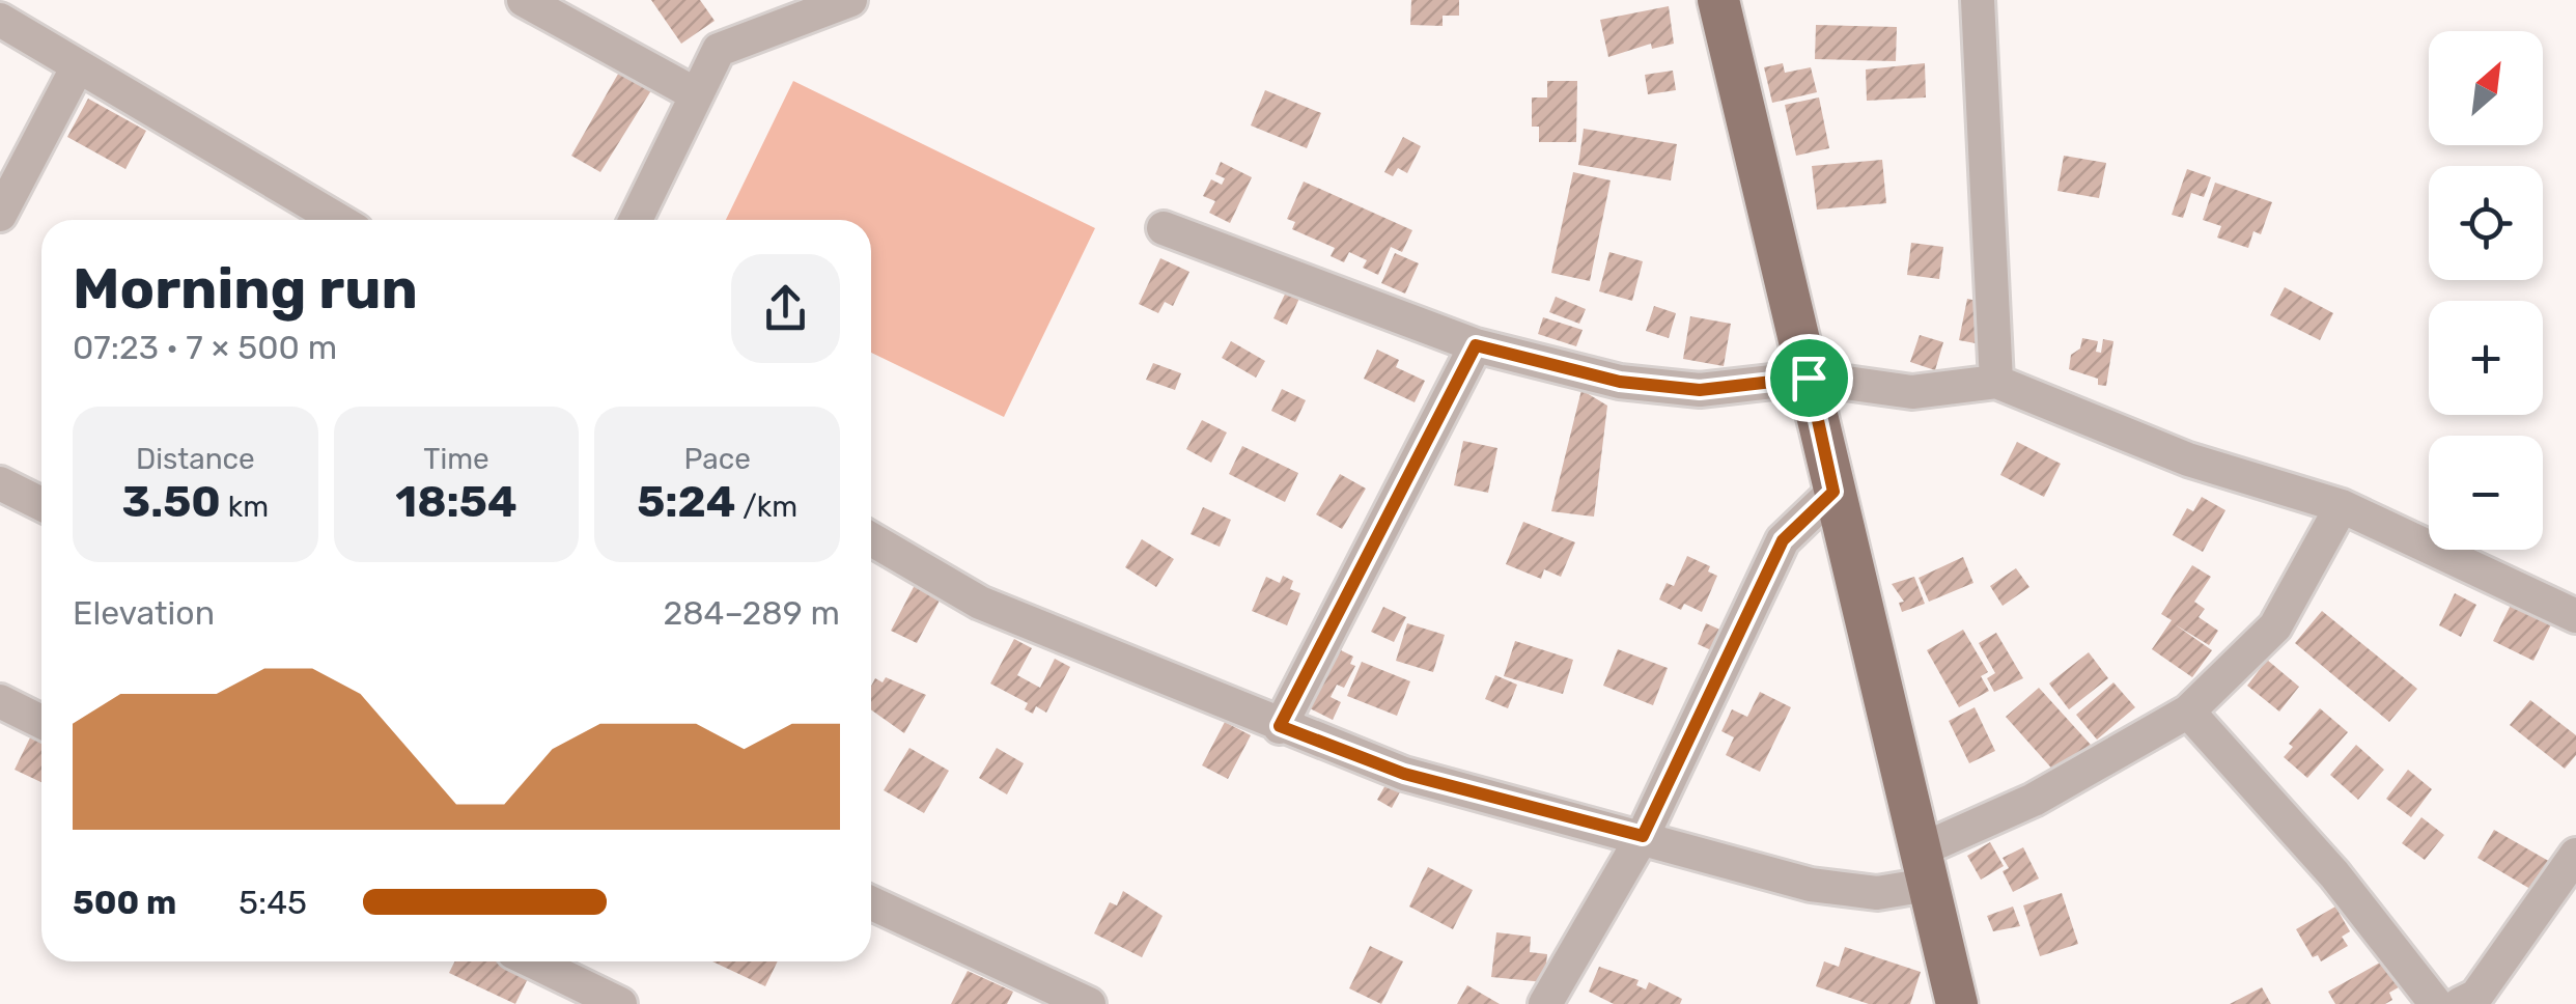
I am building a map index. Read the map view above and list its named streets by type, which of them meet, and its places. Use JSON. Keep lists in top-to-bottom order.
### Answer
{
  "north": "top right",
  "page": {
    "map_buttons": ["+", "−"],
    "heading": ["Morning run", "07:23 · 7 × 500 m"],
    "stats": [
      ["Distance", "3.50 km"],
      ["Time", "18:54"],
      ["Pace", "5:24 /km"]
    ],
    "chart": ["Elevation", "284–289 m"],
    "list": [
      {
        "name": "500 m",
        "note": "5:45"
      }
    ]
  }
}
